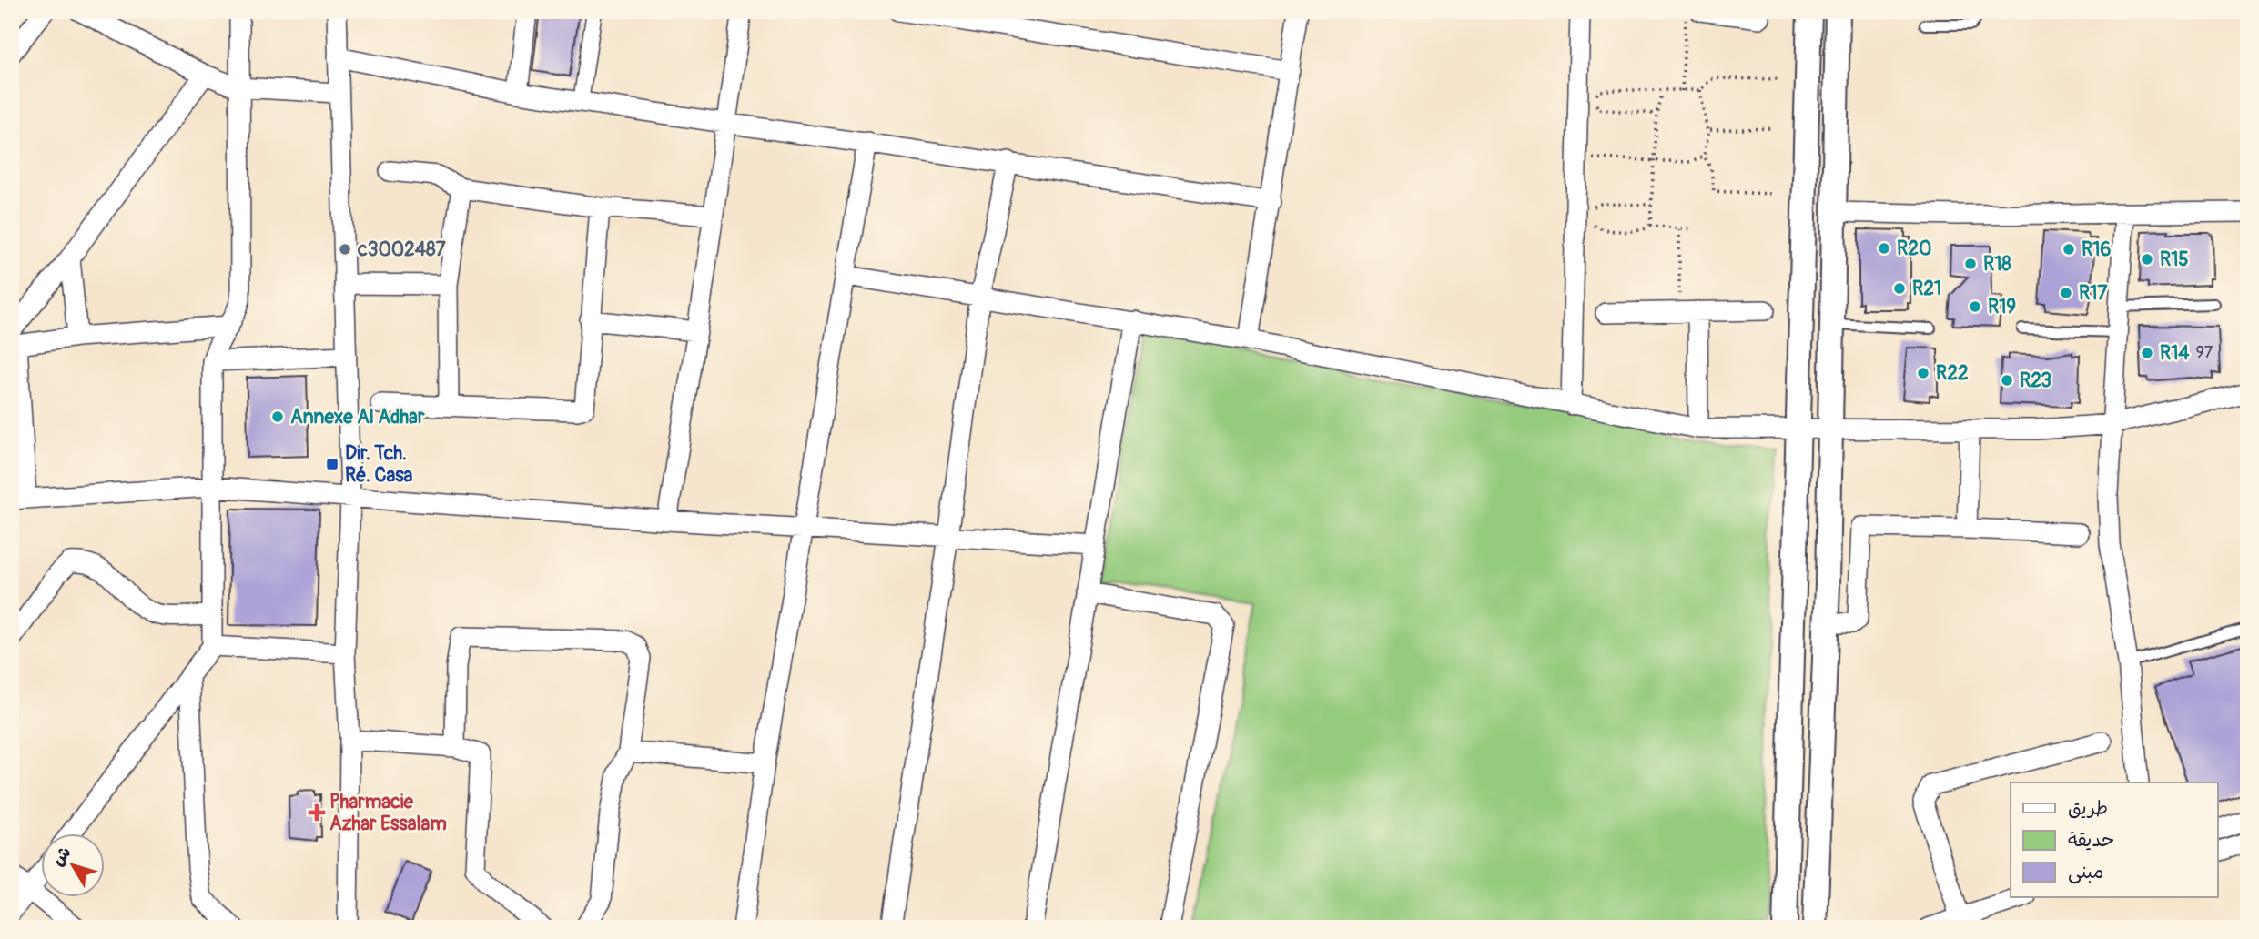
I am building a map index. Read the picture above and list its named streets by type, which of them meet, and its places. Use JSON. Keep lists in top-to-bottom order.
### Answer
{
  "places": {
    "other": [
      "R20",
      "c3002487",
      "R16",
      "R15",
      "R18",
      "R21",
      "R17",
      "R19",
      "R14",
      "R22",
      "R23",
      "Annexe Al Adhar"
    ],
    "transit": ["Dir. Tch. Ré. Casa"],
    "health": ["Pharmacie Azhar Essalam"]
  },
  "house_numbers": ["97"],
  "legend": ["طريق", "حديقة", "مبنى"],
  "north": "top left"
}
